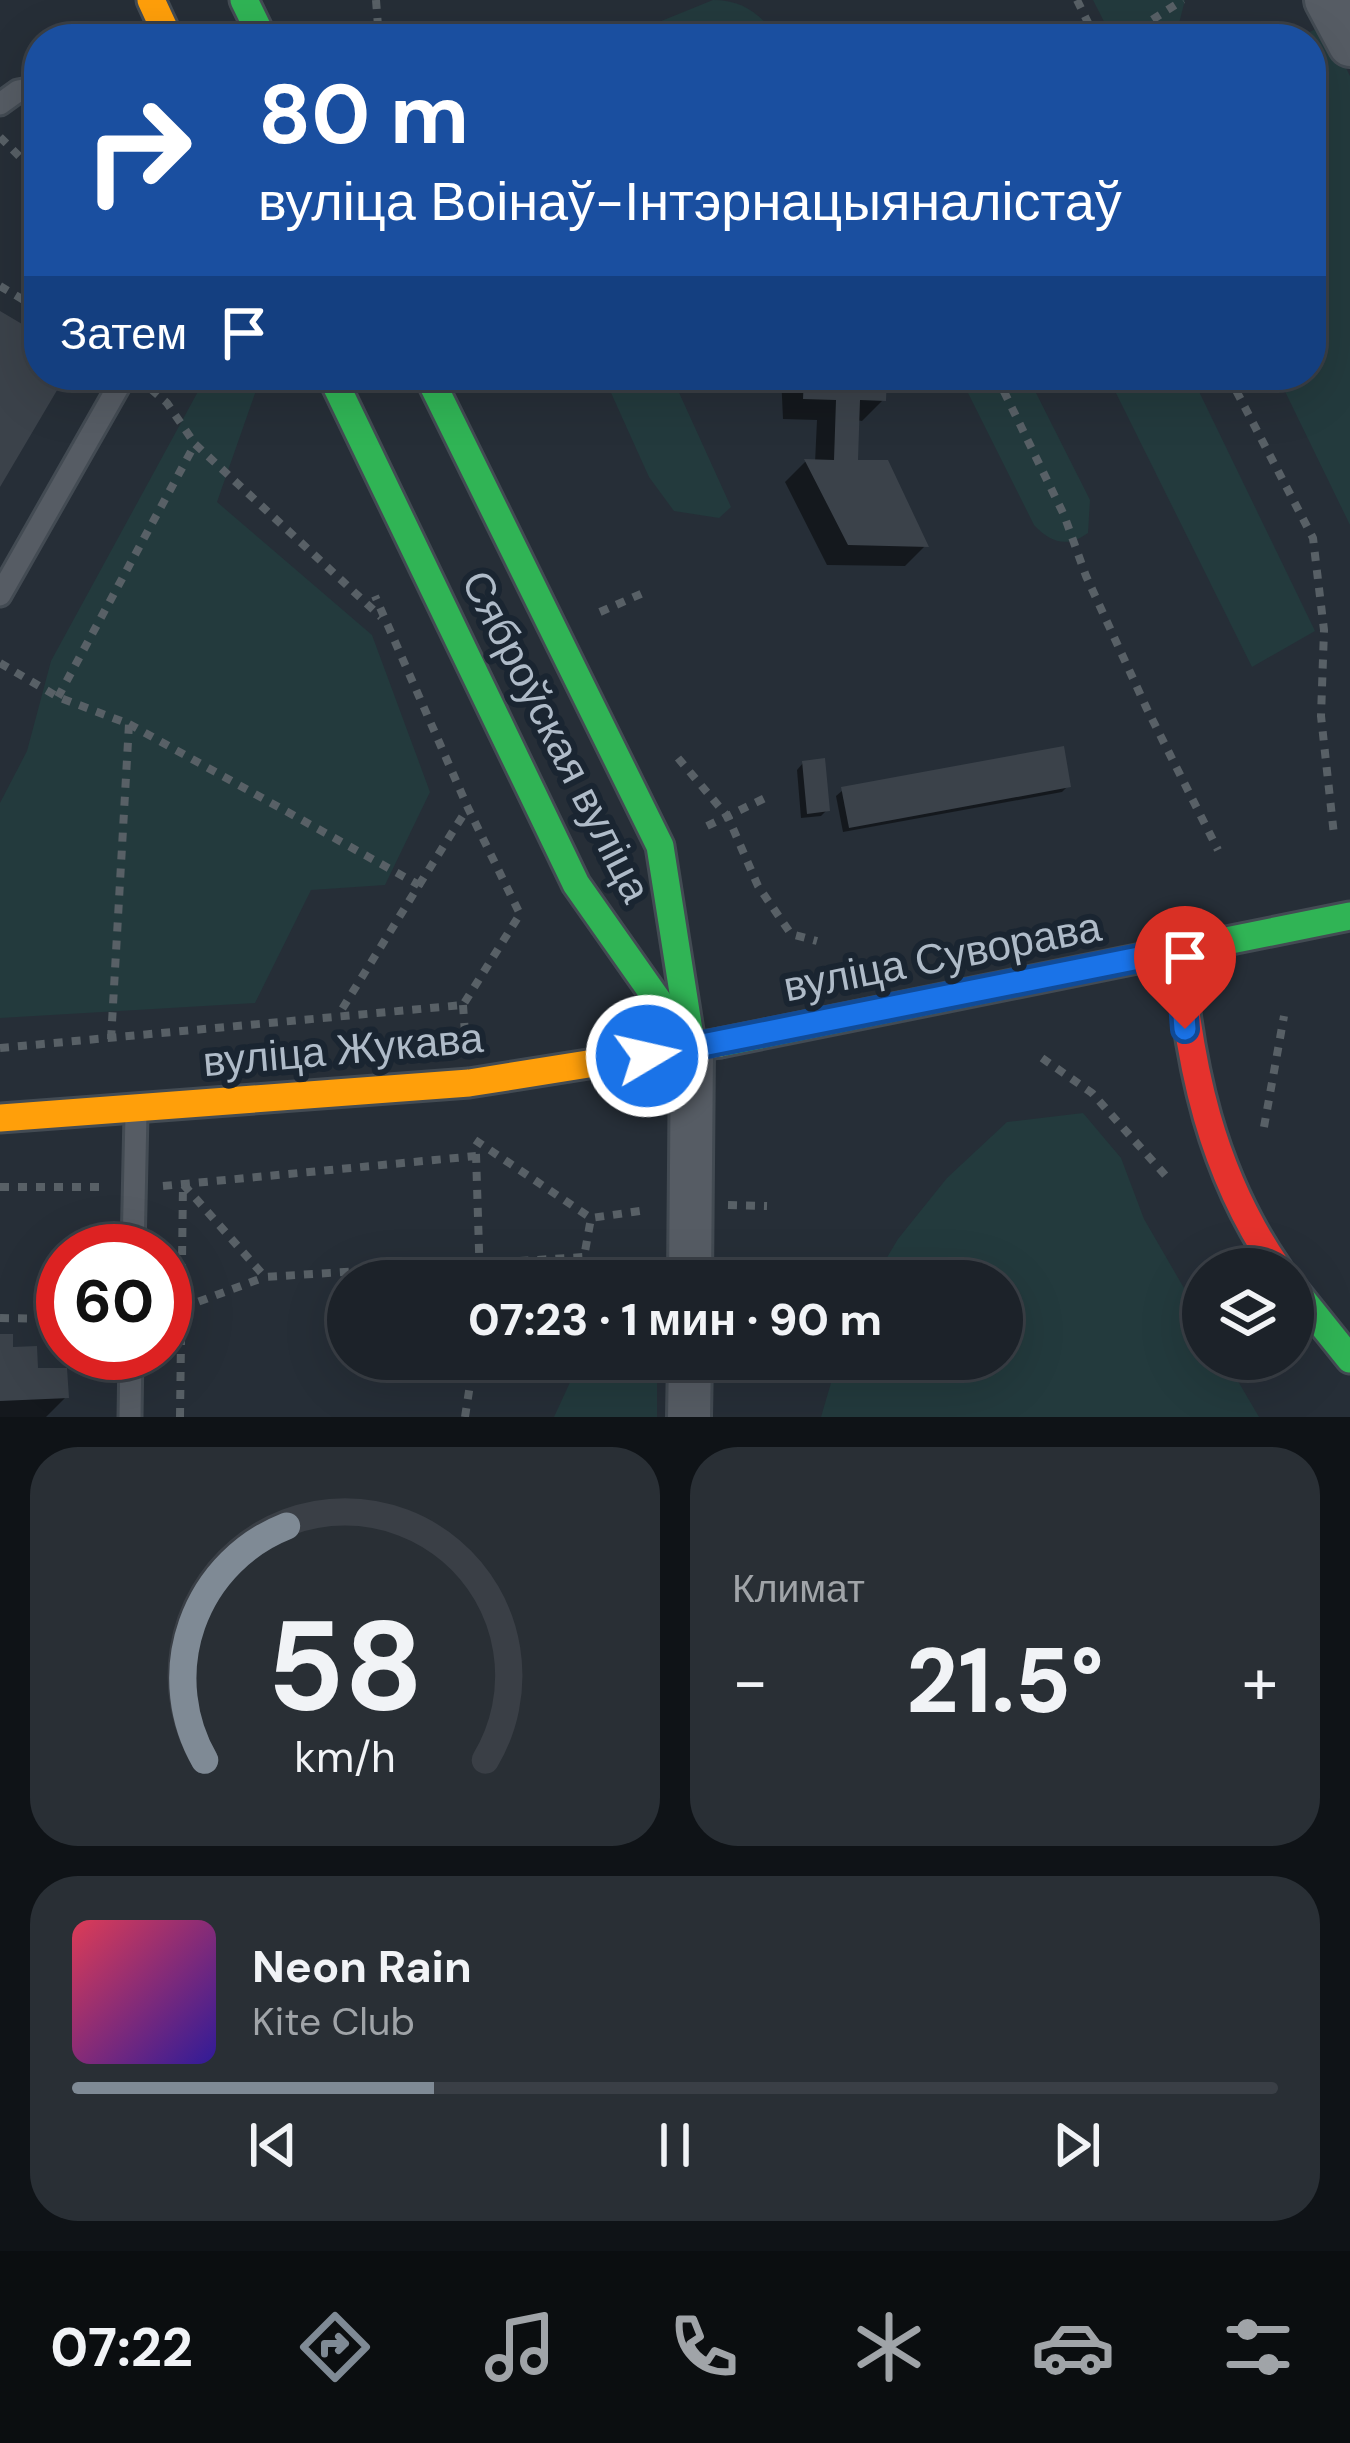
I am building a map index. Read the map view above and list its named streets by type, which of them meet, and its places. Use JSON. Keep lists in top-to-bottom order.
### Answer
{
  "streets": {
    "main road": ["Сяброўская вуліца", "вуліца Суворава", "вуліца Жукава"]
  },
  "crossings": [
    ["Сяброўская вуліца", "вуліца Суворава"],
    ["Сяброўская вуліца", "вуліца Жукава"],
    ["вуліца Суворава", "вуліца Жукава"]
  ],
  "page": {
    "turn": ["80 m", "вуліца Воінаў-Інтэрнацыяналістаў"],
    "then": "Затем",
    "limit": "60",
    "trip": "07:23 · 1 мин · 90 m",
    "tile": "Климат",
    "heat": ["−", "21.5°", "+"],
    "song": ["Neon Rain", "Kite Club"],
    "tabs": "07:22",
    "gauge": ["58", "km/h"]
  }
}
